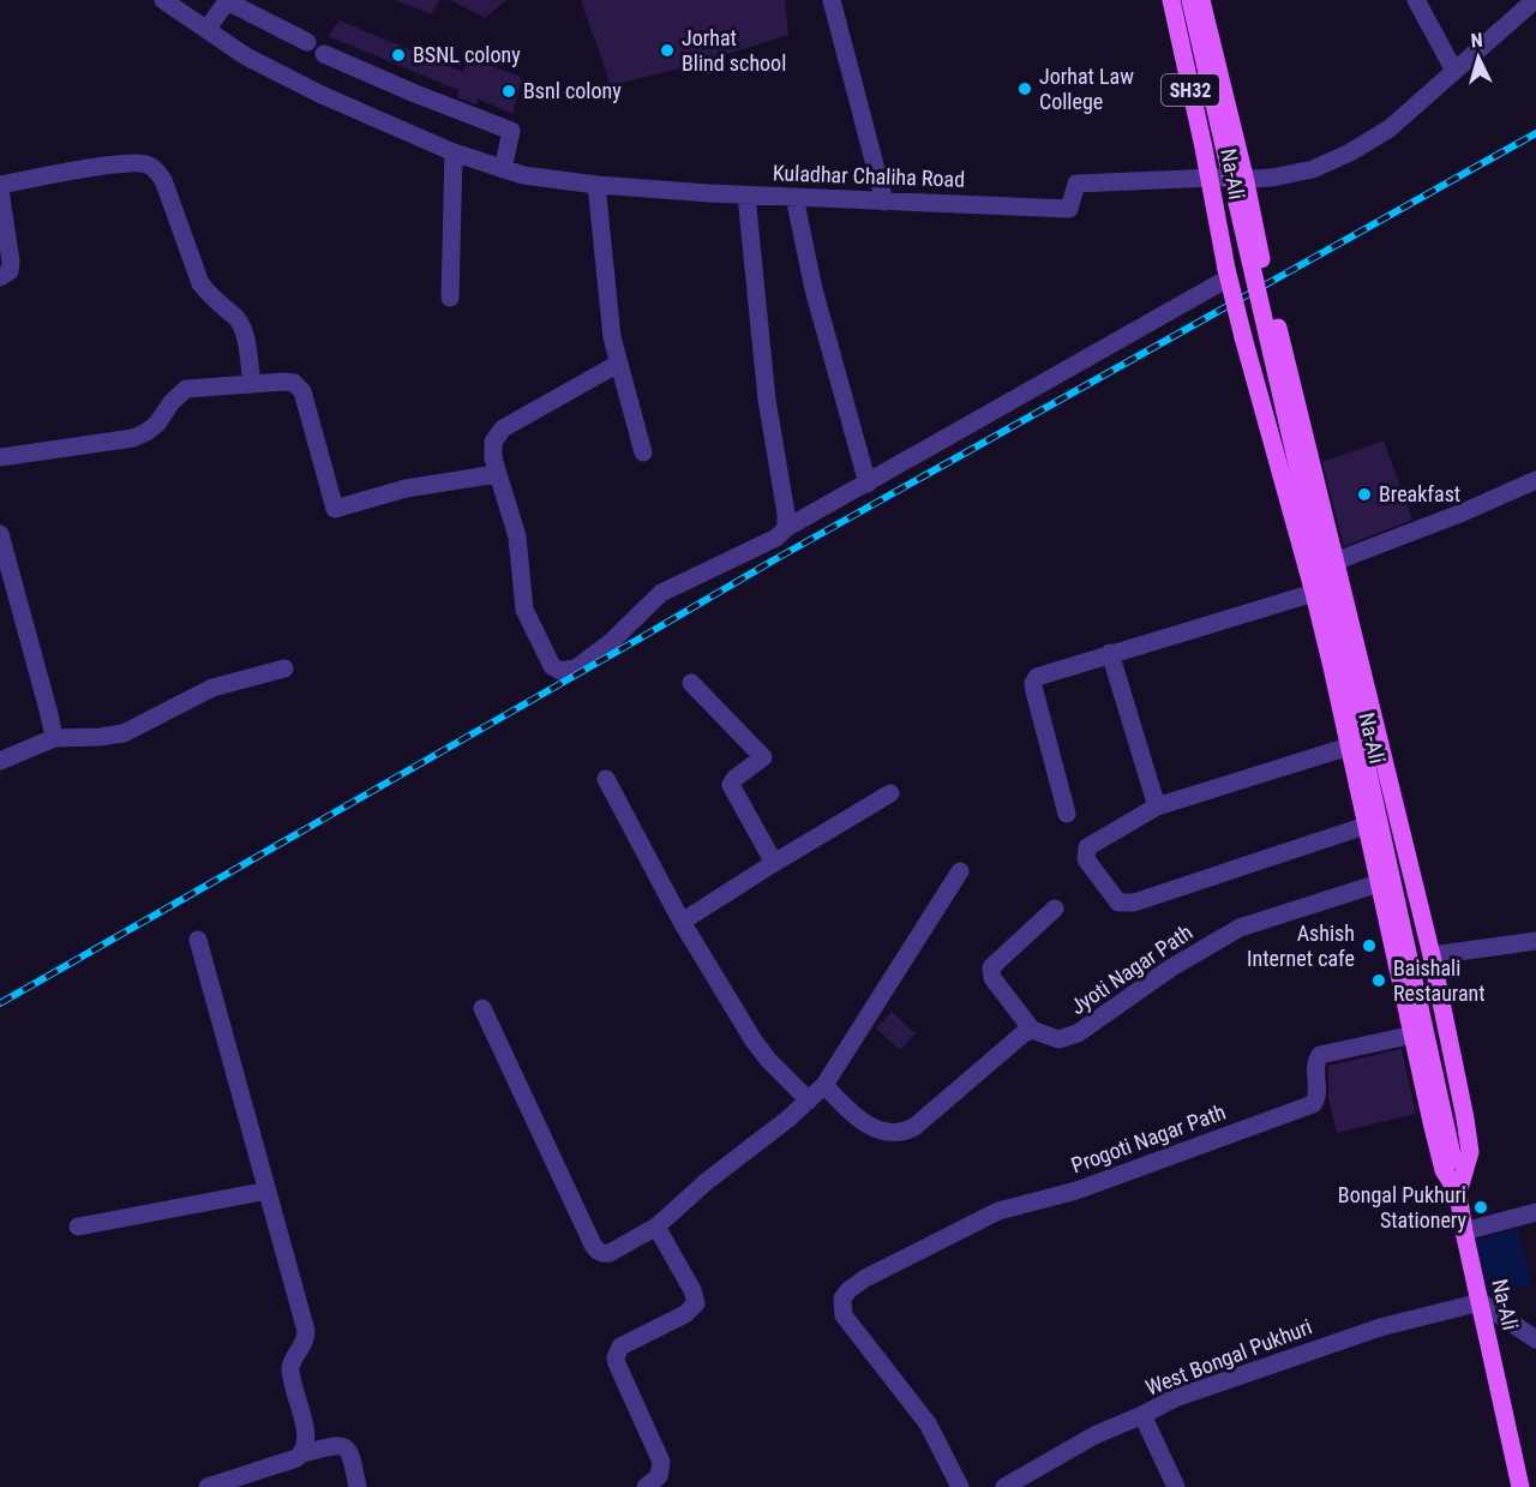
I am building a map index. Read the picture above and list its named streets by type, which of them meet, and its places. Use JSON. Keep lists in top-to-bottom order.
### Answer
{
  "streets": {
    "main road": ["SH32", "Na-Ali"],
    "street": [
      "Kuladhar Chaliha Road",
      "Jyoti Nagar Path",
      "Progoti Nagar Path",
      "West Bongal Pukhuri"
    ]
  },
  "crossings": [
    ["Na-Ali", "Kuladhar Chaliha Road"],
    ["Na-Ali", "Jyoti Nagar Path"],
    ["Na-Ali", "Progoti Nagar Path"],
    ["Na-Ali", "West Bongal Pukhuri"]
  ],
  "places": [
    "Jorhat Blind school",
    "BSNL colony",
    "Jorhat Law College",
    "Bsnl colony",
    "Breakfast",
    "Ashish Internet cafe",
    "Baishali Restaurant",
    "Bongal Pukhuri Stationery"
  ],
  "north": "top"
}
